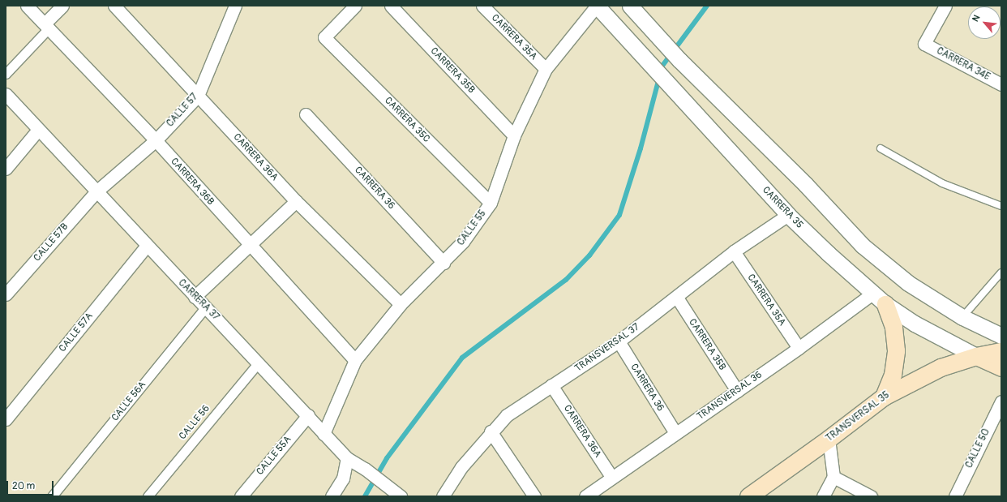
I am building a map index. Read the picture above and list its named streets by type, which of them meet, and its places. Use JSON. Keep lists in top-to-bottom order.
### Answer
{
  "streets": {
    "main road": ["CARRERA 35", "TRANSVERSAL 35"],
    "street": [
      "CARRERA 35A",
      "CARRERA 34E",
      "CARRERA 35B",
      "CALLE 57",
      "CARRERA 35C",
      "CARRERA 36A",
      "CARRERA 36B",
      "CARRERA 36",
      "CALLE 55",
      "CALLE 57B",
      "CARRERA 37",
      "CALLE 57A",
      "TRANSVERSAL 37",
      "TRANSVERSAL 36",
      "CALLE 56A",
      "CALLE 56",
      "CALLE 50",
      "CALLE 55A"
    ]
  },
  "crossings": [
    ["CARRERA 35A", "CALLE 55"],
    ["CARRERA 35A", "TRANSVERSAL 37"],
    ["CARRERA 35A", "TRANSVERSAL 36"],
    ["CARRERA 35B", "CALLE 55"],
    ["CARRERA 35B", "TRANSVERSAL 37"],
    ["CARRERA 35B", "TRANSVERSAL 36"],
    ["CALLE 57", "CARRERA 36A"],
    ["CALLE 57", "CARRERA 36B"],
    ["CALLE 57", "CALLE 57B"],
    ["CALLE 57", "CARRERA 37"],
    ["CARRERA 35C", "CALLE 55"],
    ["CARRERA 36A", "CALLE 55"],
    ["CARRERA 36A", "TRANSVERSAL 37"],
    ["CARRERA 36A", "TRANSVERSAL 36"],
    ["CARRERA 36B", "CALLE 55"],
    ["CARRERA 36", "CALLE 55"],
    ["CARRERA 36", "TRANSVERSAL 37"],
    ["CARRERA 36", "TRANSVERSAL 36"],
    ["CARRERA 35", "CALLE 55"],
    ["CARRERA 35", "TRANSVERSAL 37"],
    ["CARRERA 35", "TRANSVERSAL 36"],
    ["CARRERA 35", "TRANSVERSAL 35"],
    ["CALLE 55", "CARRERA 37"],
    ["CALLE 57B", "CARRERA 37"],
    ["CARRERA 37", "CALLE 57A"],
    ["CARRERA 37", "CALLE 56A"],
    ["CARRERA 37", "CALLE 56"],
    ["CARRERA 37", "CALLE 55A"]
  ],
  "scale_bar": "20 m",
  "north": "top left"
}
